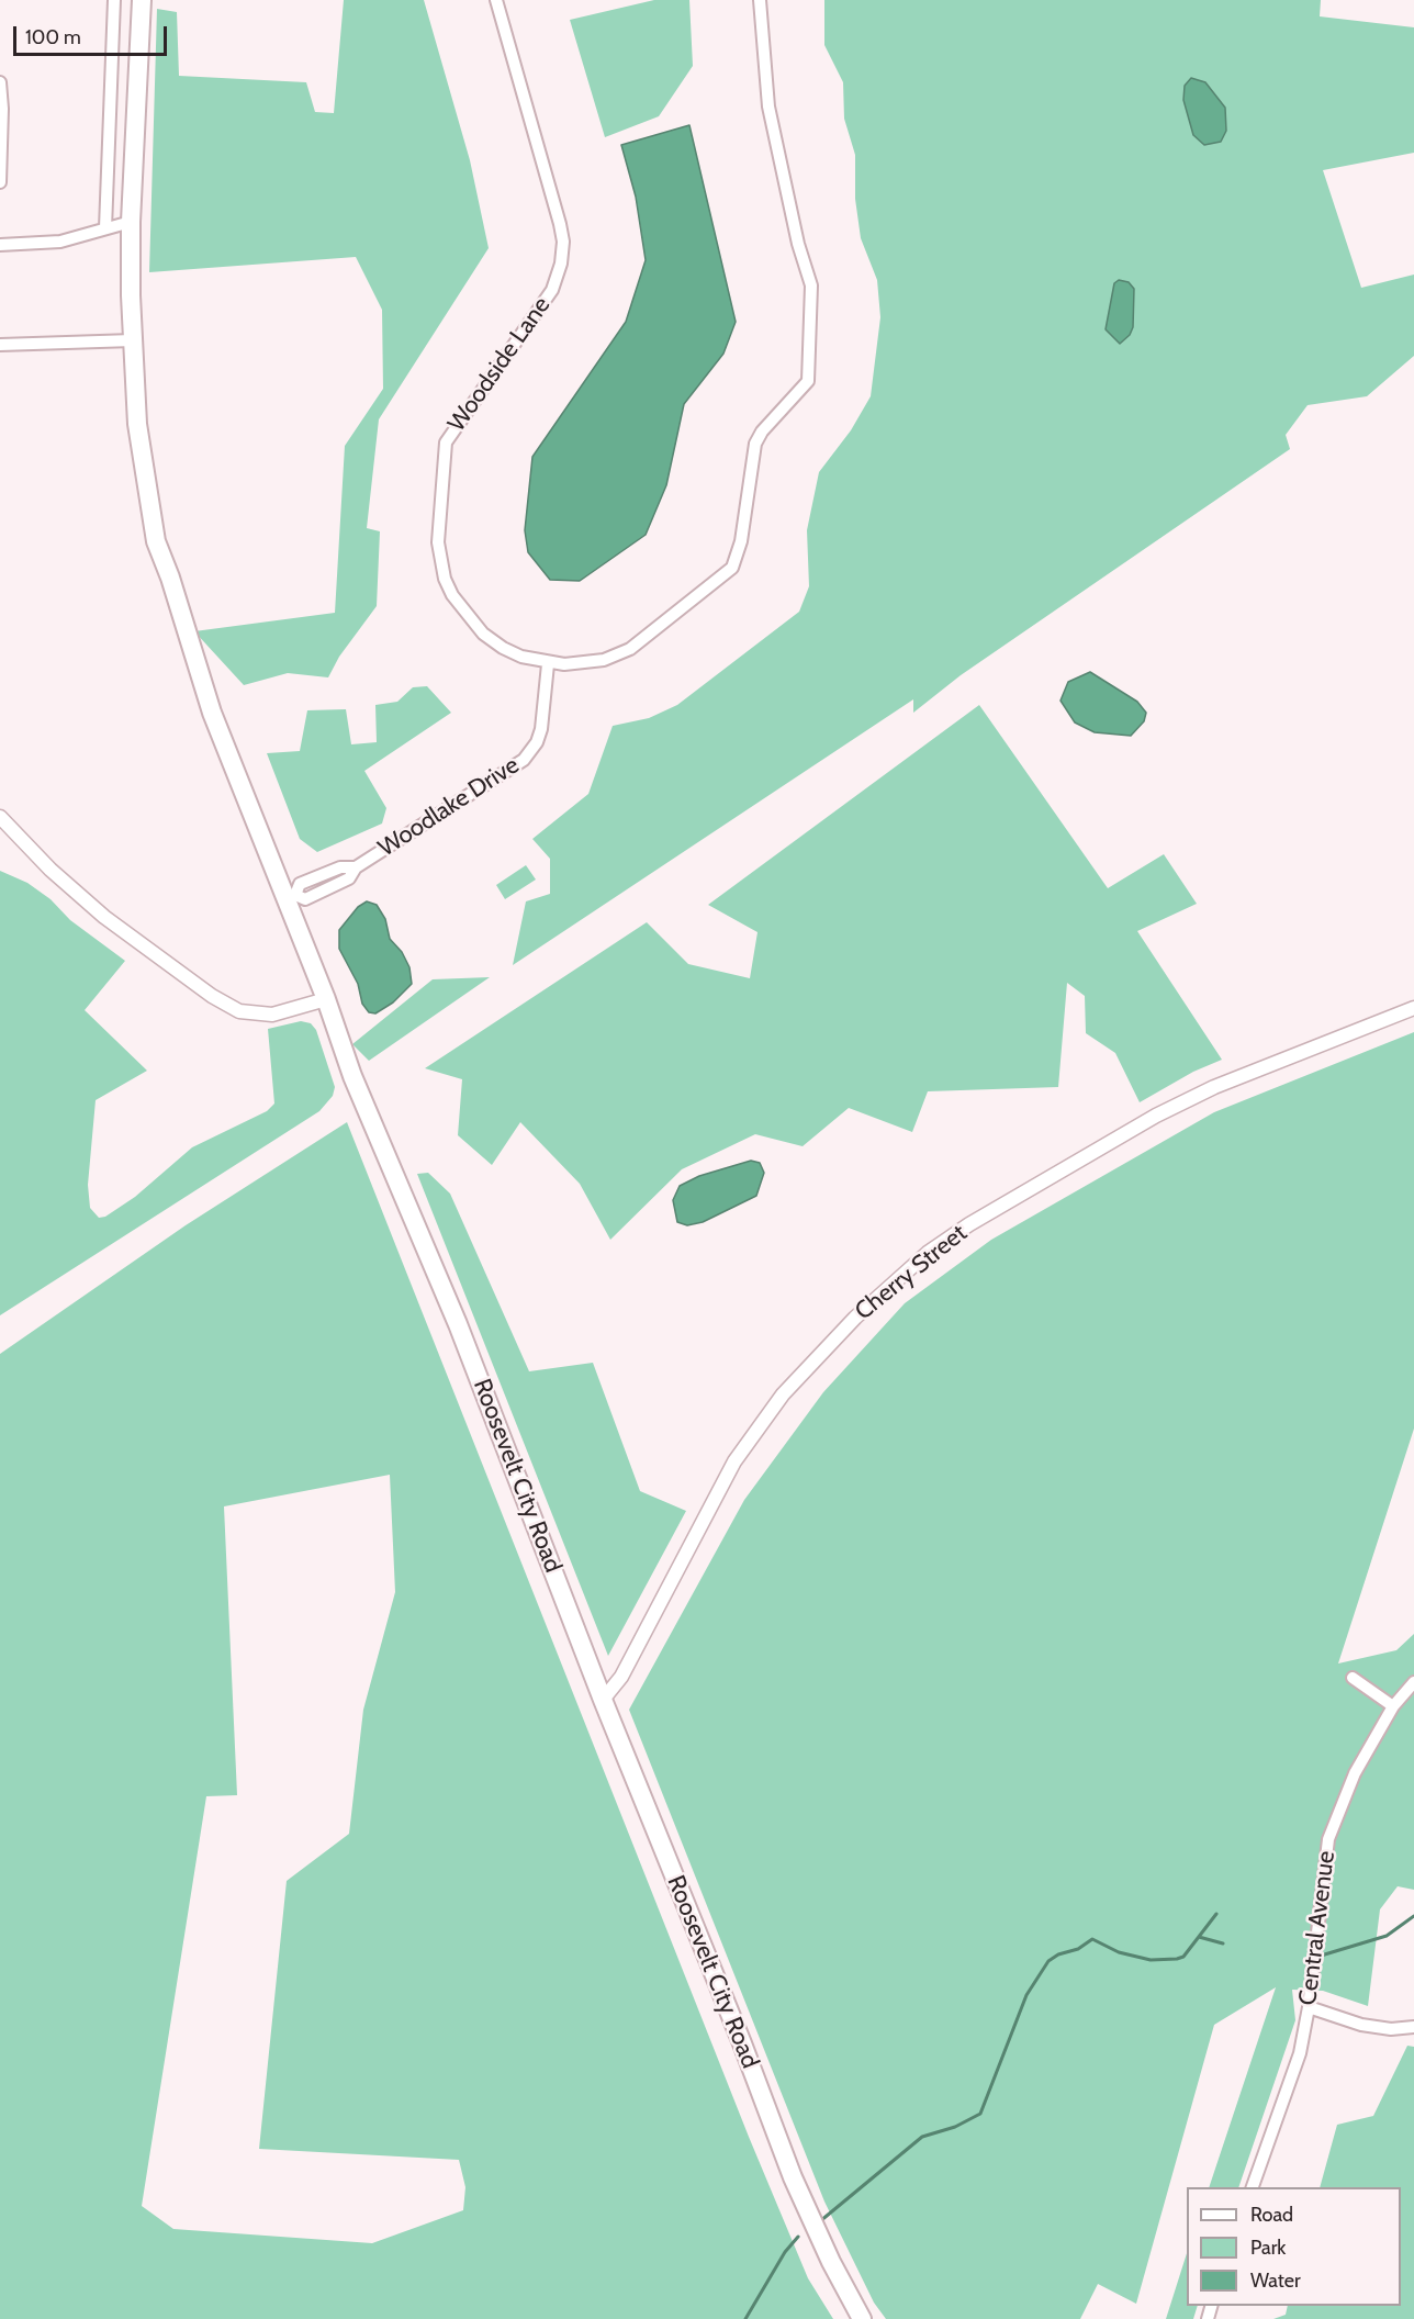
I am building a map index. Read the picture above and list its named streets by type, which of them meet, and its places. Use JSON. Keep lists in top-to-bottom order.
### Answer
{
  "streets": {
    "main road": ["Roosevelt City Road"],
    "street": [
      "Woodside Lane",
      "Woodlake Drive",
      "Cherry Street",
      "Central Avenue"
    ]
  },
  "crossings": [
    ["Woodside Lane", "Woodlake Drive"],
    ["Woodlake Drive", "Roosevelt City Road"],
    ["Cherry Street", "Roosevelt City Road"]
  ],
  "legend": ["Road", "Park", "Water"],
  "scale_bar": "100 m"
}
